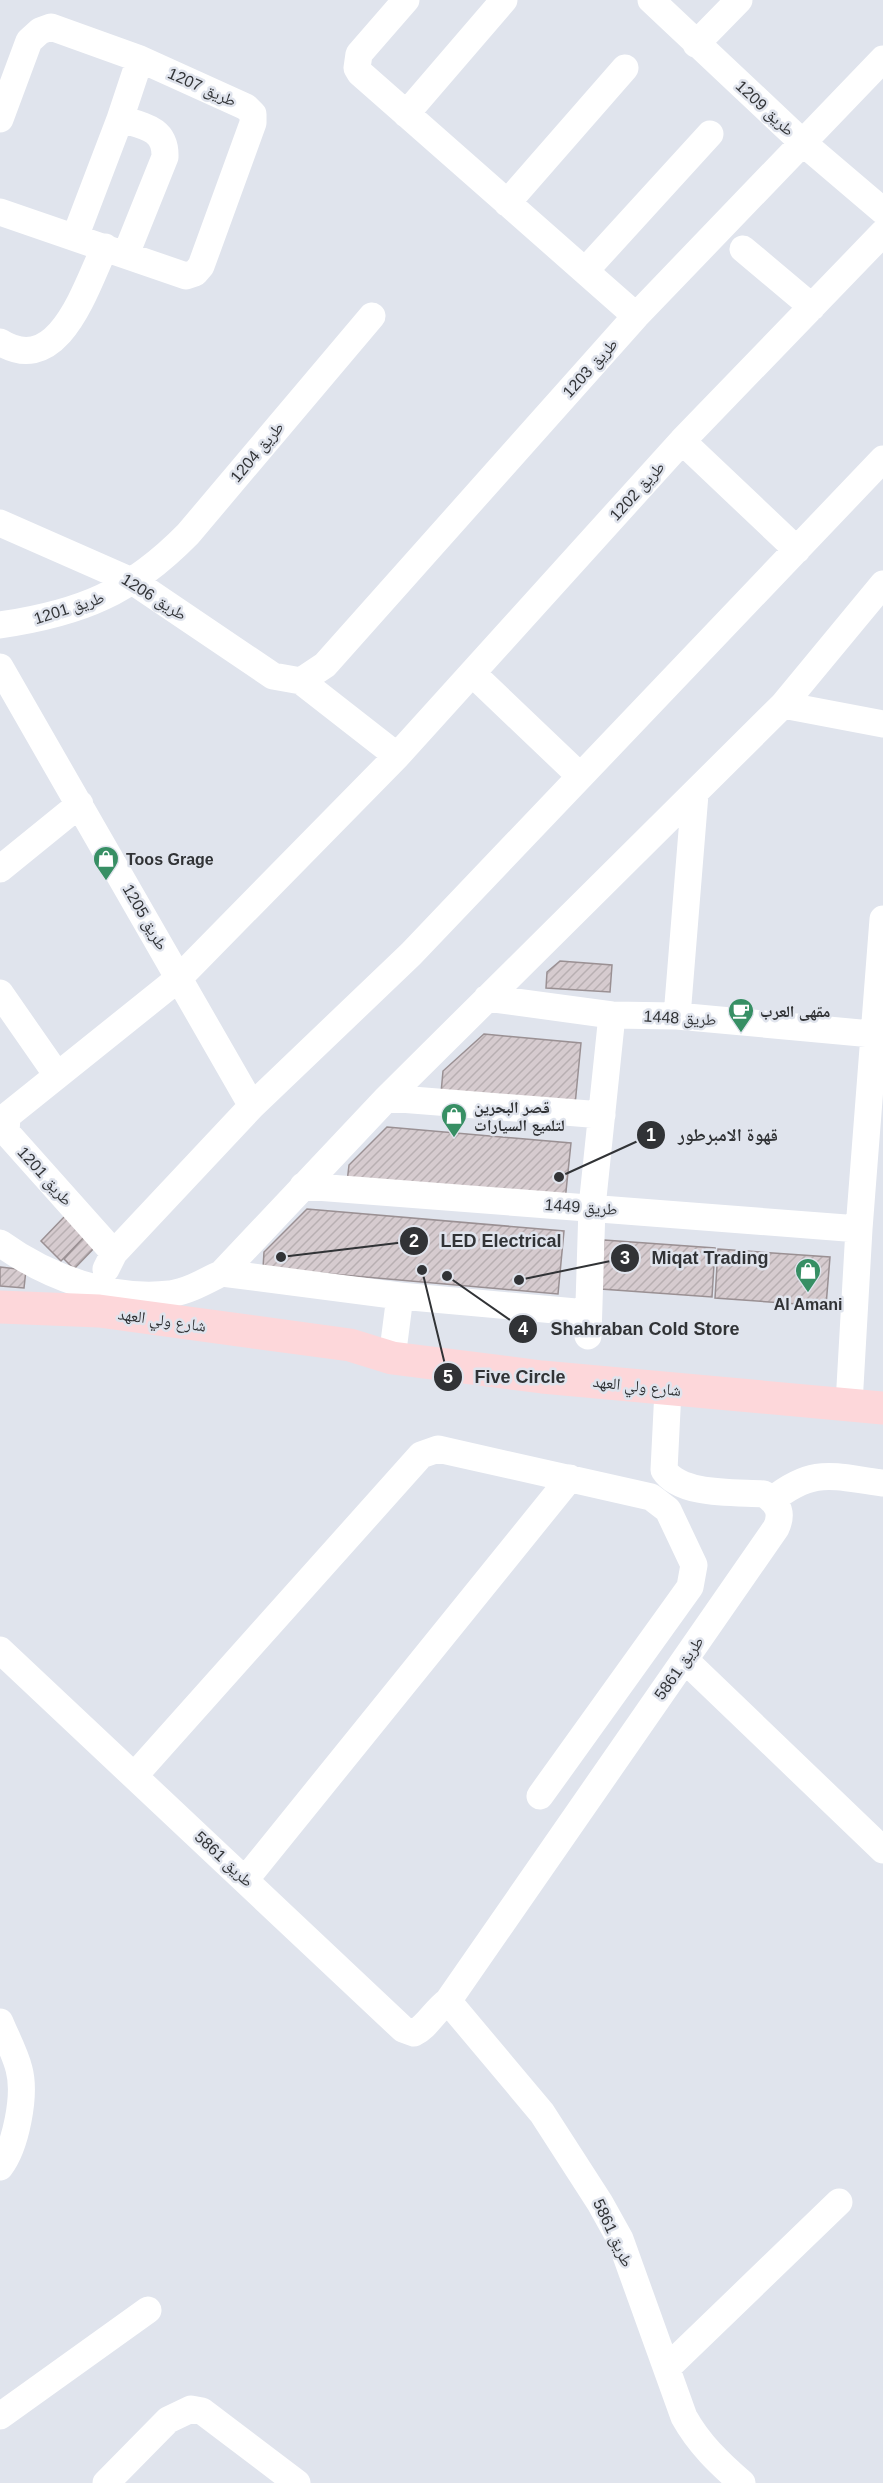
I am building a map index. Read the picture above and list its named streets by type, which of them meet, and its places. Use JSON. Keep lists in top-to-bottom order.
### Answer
{
  "streets": {
    "main road": ["شارع ولي العهد"],
    "street": [
      "طريق 1207",
      "طريق 1209",
      "طريق 1203",
      "طريق 1204",
      "طريق 1202",
      "طريق 1206",
      "طريق 1201",
      "طريق 1205",
      "طريق 1448",
      "طريق 1449",
      "طريق 5861"
    ]
  },
  "crossings": [
    ["طريق 1209", "طريق 1203"],
    ["طريق 1203", "طريق 1206"],
    ["طريق 1204", "طريق 1206"],
    ["طريق 1204", "طريق 1201"],
    ["طريق 1202", "طريق 1201"],
    ["طريق 1202", "طريق 1205"],
    ["طريق 1206", "طريق 1201"],
    ["طريق 1201", "طريق 1205"]
  ],
  "places": {
    "shop": ["Toos Grage", "قصر البحرين لتلميع السيارات", "Al Amani"],
    "cafe": ["مقهى العرب"],
    "other": [
      "قهوة الامبرطور",
      "LED Electrical",
      "Five Circle",
      "Shahraban Cold Store",
      "Miqat Trading"
    ]
  }
}
